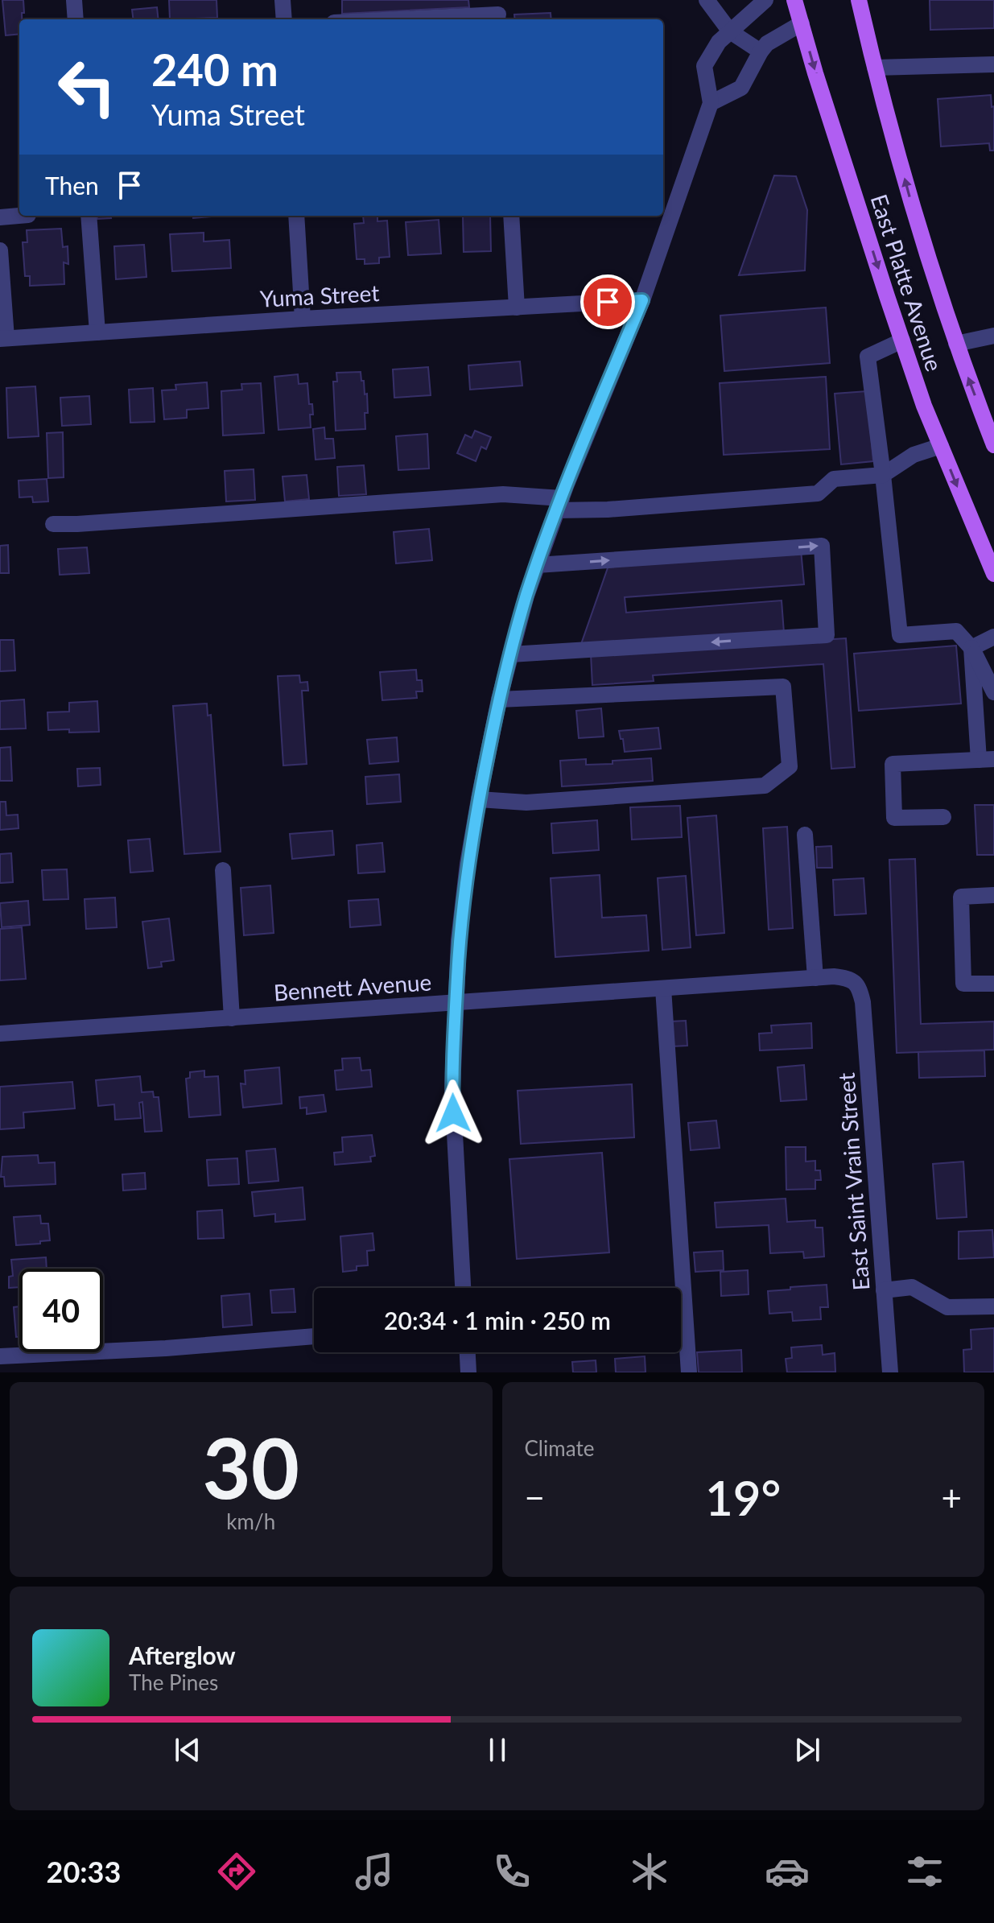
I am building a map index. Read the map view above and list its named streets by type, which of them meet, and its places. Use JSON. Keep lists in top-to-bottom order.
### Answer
{
  "streets": {
    "main road": ["East Platte Avenue"],
    "street": ["Yuma Street", "Bennett Avenue", "East Saint Vrain Street"]
  },
  "crossings": [
    ["Bennett Avenue", "East Saint Vrain Street"]
  ],
  "page": {
    "turn": ["240 m", "Yuma Street"],
    "then": "Then",
    "limit": "40",
    "trip": "20:34 · 1 min · 250 m",
    "tile": [
      ["30", "km/h"],
      "Climate"
    ],
    "heat": ["−", "19°", "+"],
    "song": ["Afterglow", "The Pines"],
    "tabs": "20:33"
  }
}
